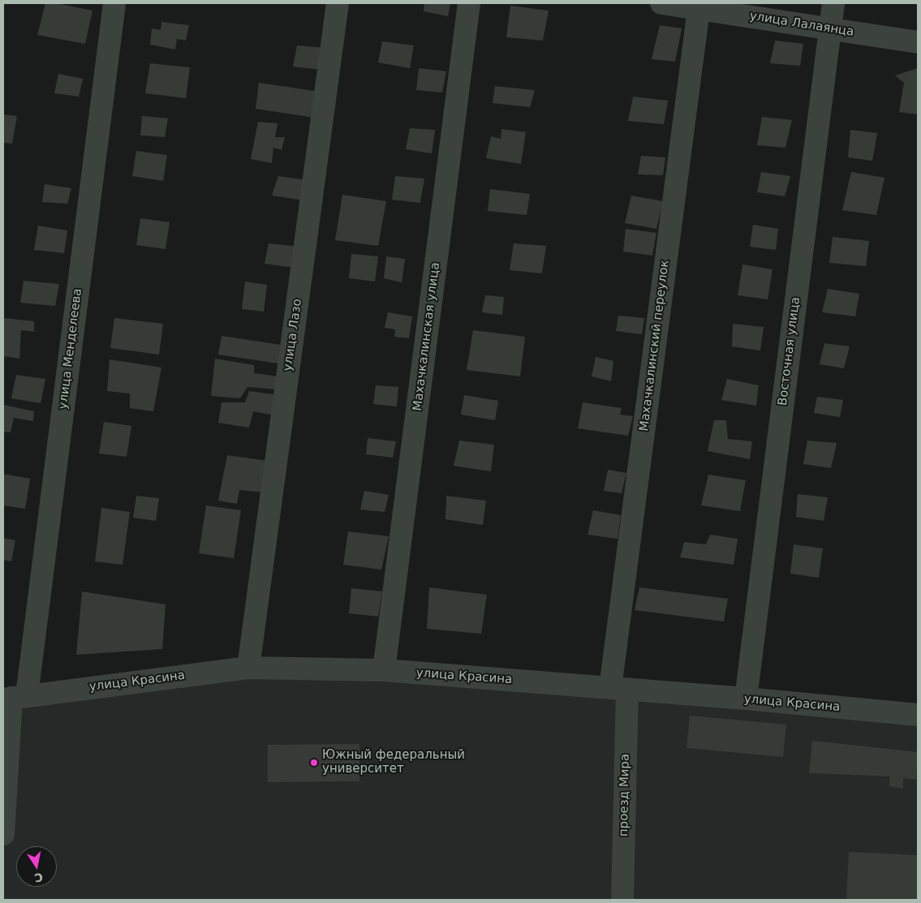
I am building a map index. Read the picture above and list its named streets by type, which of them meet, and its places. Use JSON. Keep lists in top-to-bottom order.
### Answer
{
  "streets": {
    "street": [
      "улица Лалаянца",
      "улица Лазо",
      "Махачкалинская улица",
      "Махачкалинский переулок",
      "улица Менделеева",
      "Восточная улица",
      "улица Красина",
      "проезд Мира"
    ]
  },
  "crossings": [
    ["улица Лалаянца", "Махачкалинский переулок"],
    ["улица Лалаянца", "Восточная улица"],
    ["улица Лазо", "улица Красина"],
    ["Махачкалинская улица", "улица Красина"],
    ["Махачкалинский переулок", "улица Красина"],
    ["Махачкалинский переулок", "проезд Мира"],
    ["улица Менделеева", "улица Красина"],
    ["Восточная улица", "улица Красина"],
    ["улица Красина", "проезд Мира"]
  ],
  "places": ["Южный федеральный университет"],
  "north": "bottom"
}
